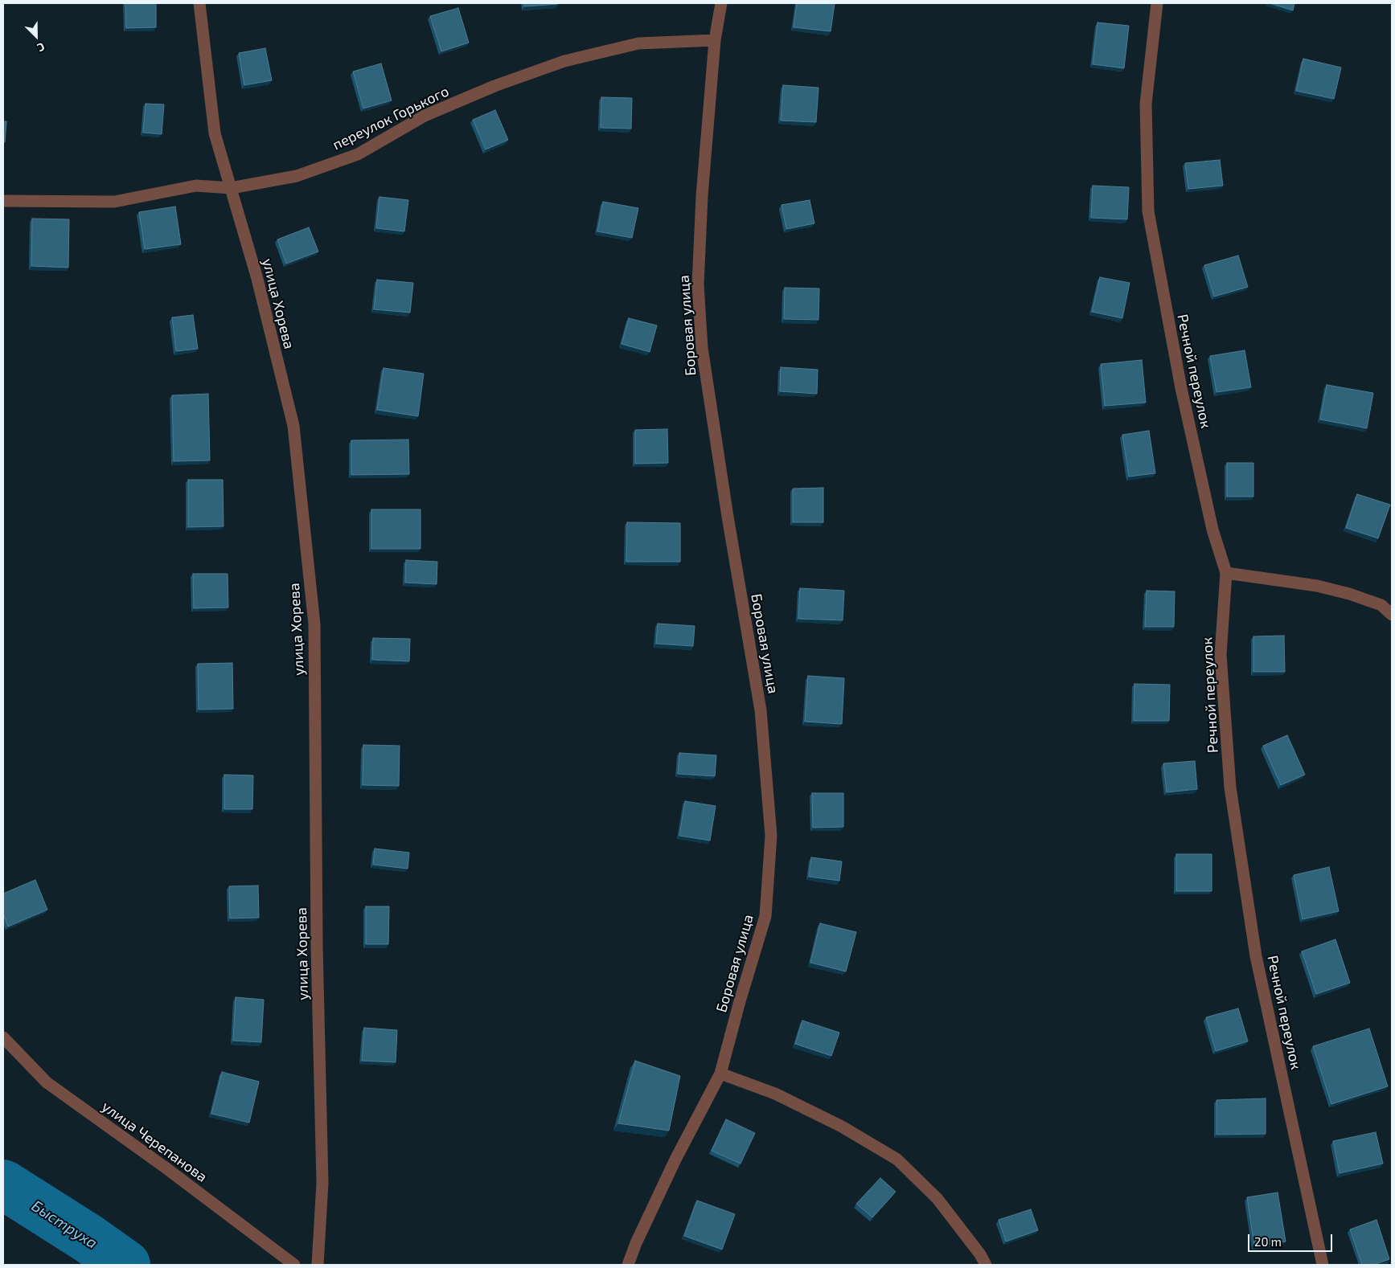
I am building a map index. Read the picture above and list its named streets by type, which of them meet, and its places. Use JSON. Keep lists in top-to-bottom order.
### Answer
{
  "streets": {
    "street": [
      "переулок Горького",
      "улица Хорева",
      "Боровая улица",
      "Речной переулок",
      "улица Черепанова"
    ]
  },
  "crossings": [
    ["переулок Горького", "улица Хорева"],
    ["переулок Горького", "Боровая улица"]
  ],
  "water": ["Быструха"],
  "scale_bar": "20 m",
  "north": "bottom right"
}
